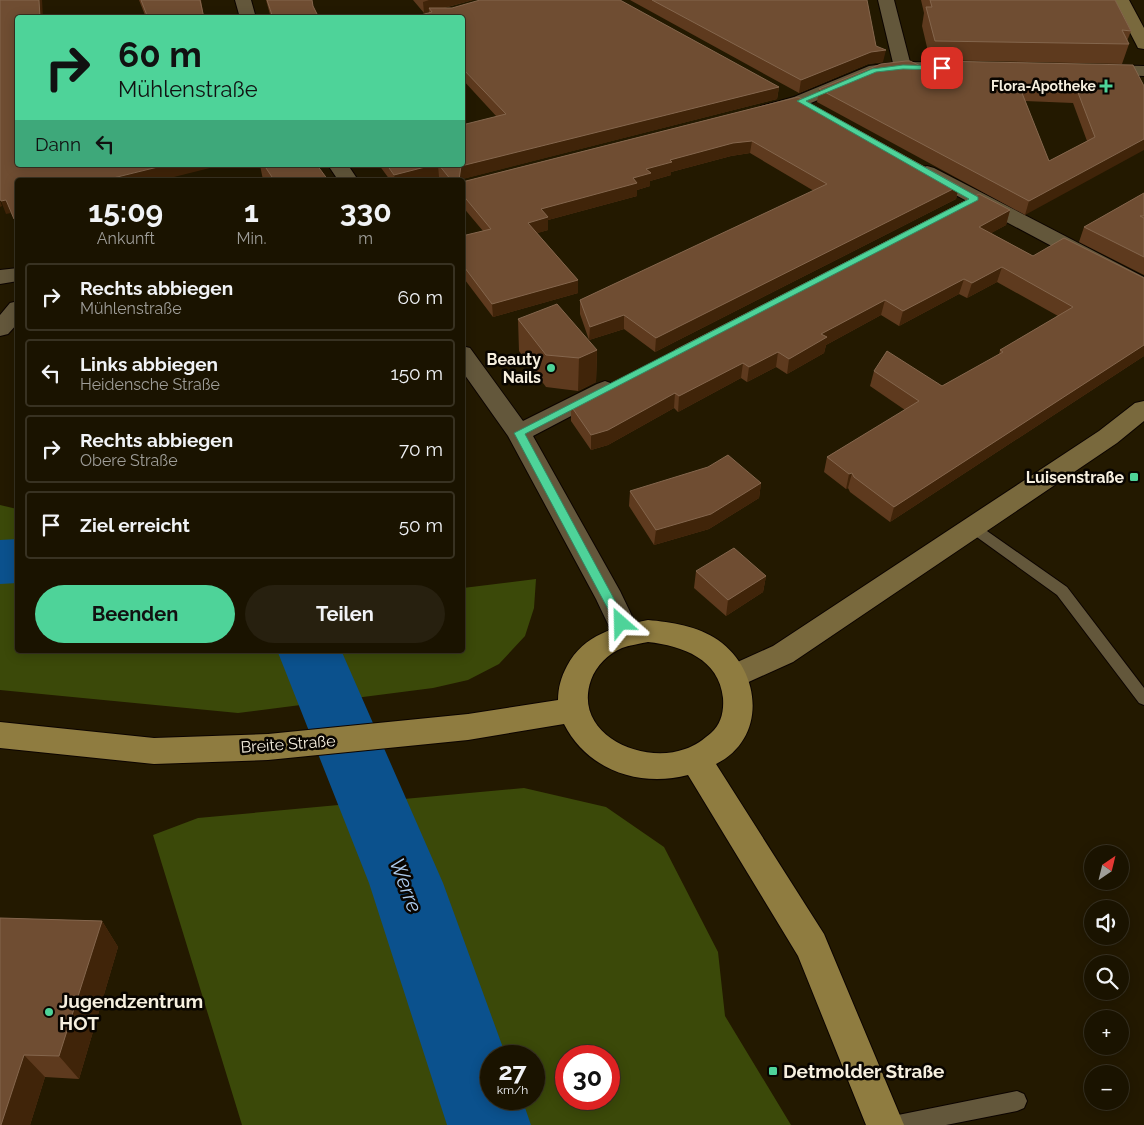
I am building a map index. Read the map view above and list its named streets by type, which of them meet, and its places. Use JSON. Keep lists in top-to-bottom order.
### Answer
{
  "streets": {
    "main road": ["Breite Straße"]
  },
  "water": ["Werre"],
  "places": {
    "health": ["Flora-Apotheke"],
    "other": ["Beauty Nails", "Jugendzentrum HOT"],
    "transit": ["Luisenstraße", "Detmolder Straße"]
  },
  "north": "top right",
  "page": {
    "turn": ["60 m", "Mühlenstraße"],
    "then": "Dann",
    "eta": [
      "15:09",
      "Ankunft",
      "1",
      "Min.",
      "330",
      "m"
    ],
    "list": [
      {
        "name": "Rechts abbiegen",
        "note": "Mühlenstraße",
        "value": "60 m"
      },
      {
        "name": "Links abbiegen",
        "note": "Heidensche Straße",
        "value": "150 m"
      },
      {
        "name": "Rechts abbiegen",
        "note": "Obere Straße",
        "value": "70 m"
      },
      {
        "name": "Ziel erreicht",
        "value": "50 m"
      }
    ],
    "buttons": ["Beenden", "Teilen"],
    "map_buttons": ["+", "−"],
    "speed": "27 km/h",
    "limit": "30"
  }
}
